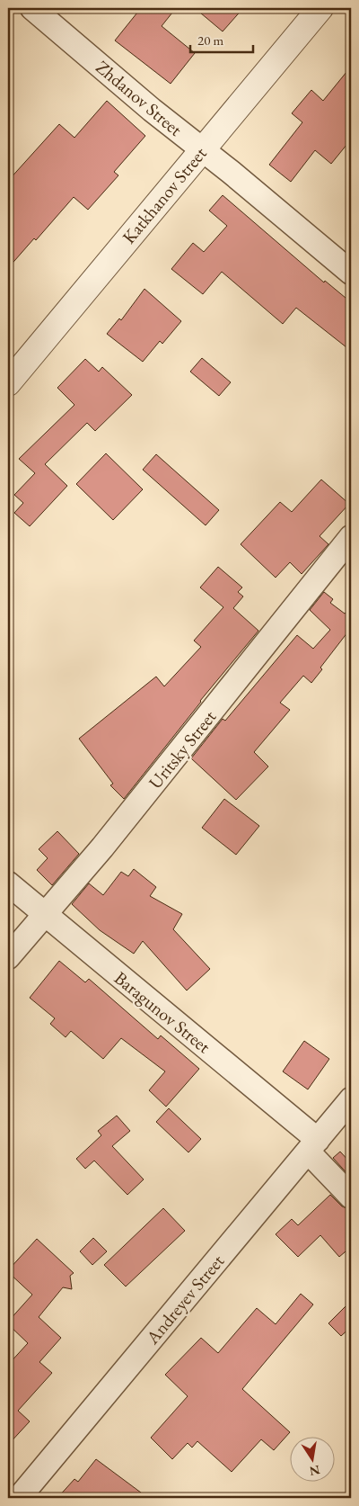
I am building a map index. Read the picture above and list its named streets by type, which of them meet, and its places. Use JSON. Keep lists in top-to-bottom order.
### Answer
{
  "streets": {
    "street": [
      "Zhdanov Street",
      "Katkhanov Street",
      "Uritsky Street",
      "Baragunov Street",
      "Andreyev Street"
    ]
  },
  "crossings": [
    ["Zhdanov Street", "Katkhanov Street"],
    ["Uritsky Street", "Baragunov Street"],
    ["Baragunov Street", "Andreyev Street"]
  ],
  "scale_bar": "20 m",
  "north": "bottom"
}
